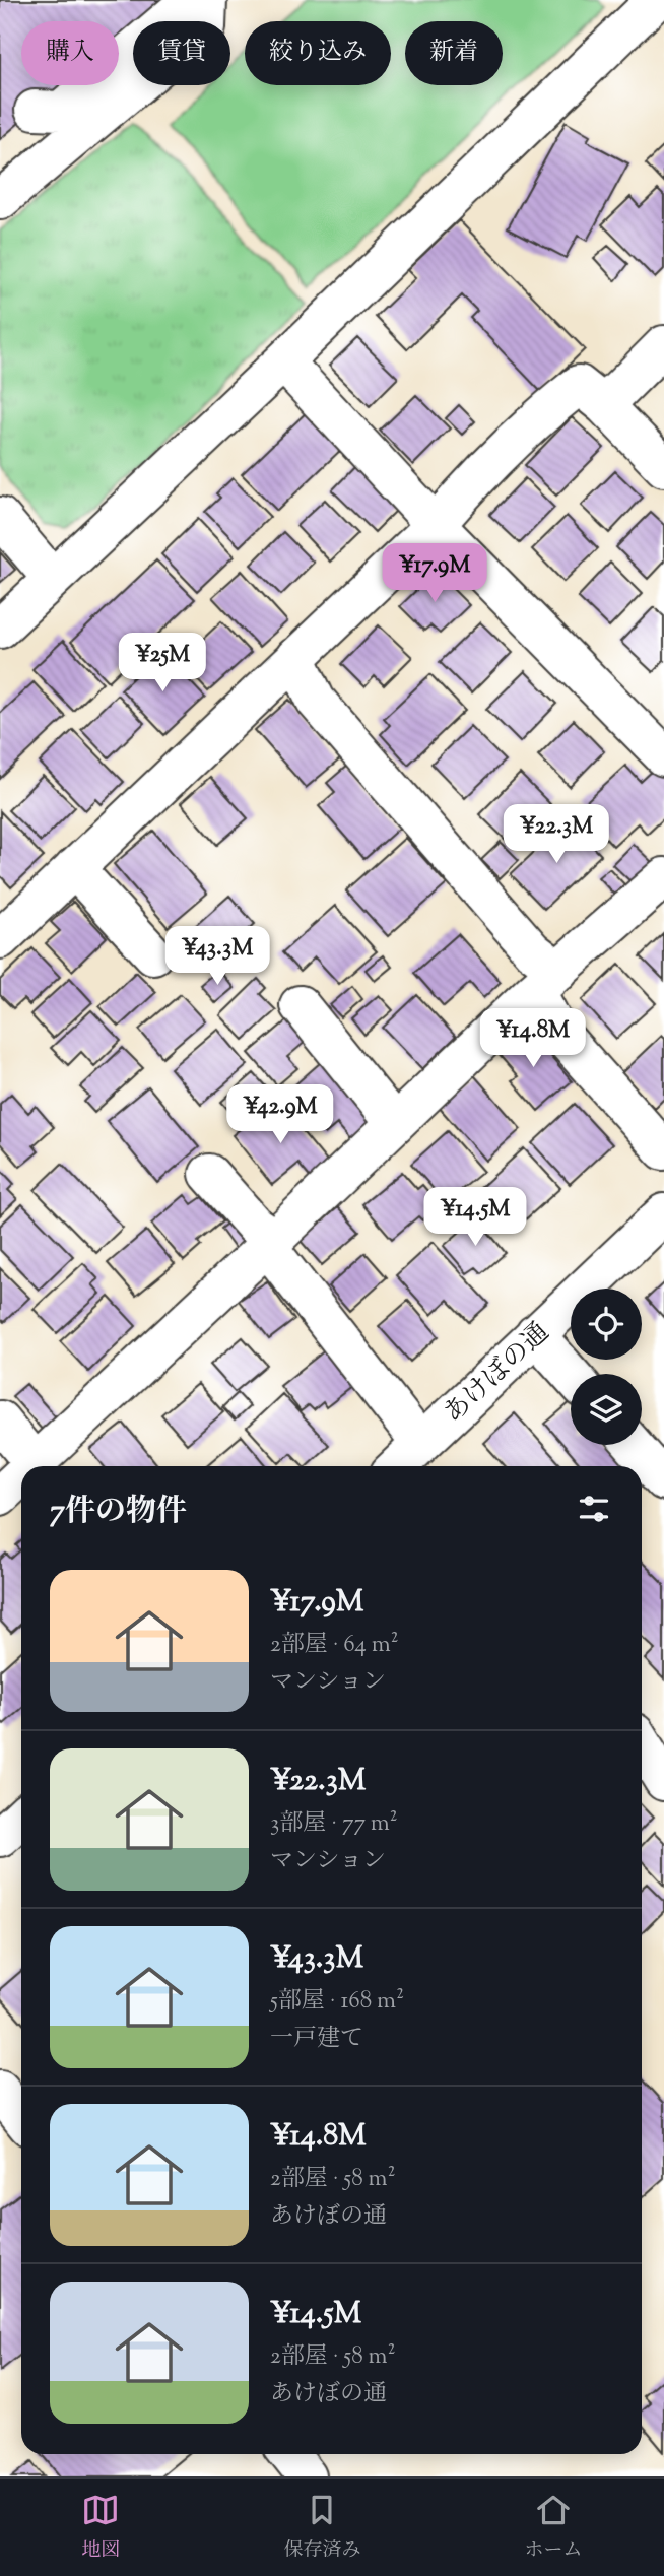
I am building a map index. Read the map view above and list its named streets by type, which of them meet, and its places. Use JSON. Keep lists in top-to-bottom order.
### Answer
{
  "streets": {
    "street": ["あけぼの通"]
  },
  "page": {
    "chip": [
      "購入",
      "賃貸",
      "絞り込み",
      "新着"
    ],
    "price": [
      "¥17.9M",
      "¥25M",
      "¥22.3M",
      "¥43.3M",
      "¥14.8M",
      "¥42.9M",
      "¥14.5M"
    ],
    "heading": "7件の物件",
    "list": [
      {
        "name": "¥17.9M",
        "note": "2部屋 · 64 m² · マンション"
      },
      {
        "name": "¥22.3M",
        "note": "3部屋 · 77 m² · マンション"
      },
      {
        "name": "¥43.3M",
        "note": "5部屋 · 168 m² · 一戸建て"
      },
      {
        "name": "¥14.8M",
        "note": "2部屋 · 58 m² · あけぼの通"
      },
      {
        "name": "¥14.5M",
        "note": "2部屋 · 58 m² · あけぼの通"
      }
    ],
    "tabs": ["地図", "保存済み", "ホーム"]
  }
}
